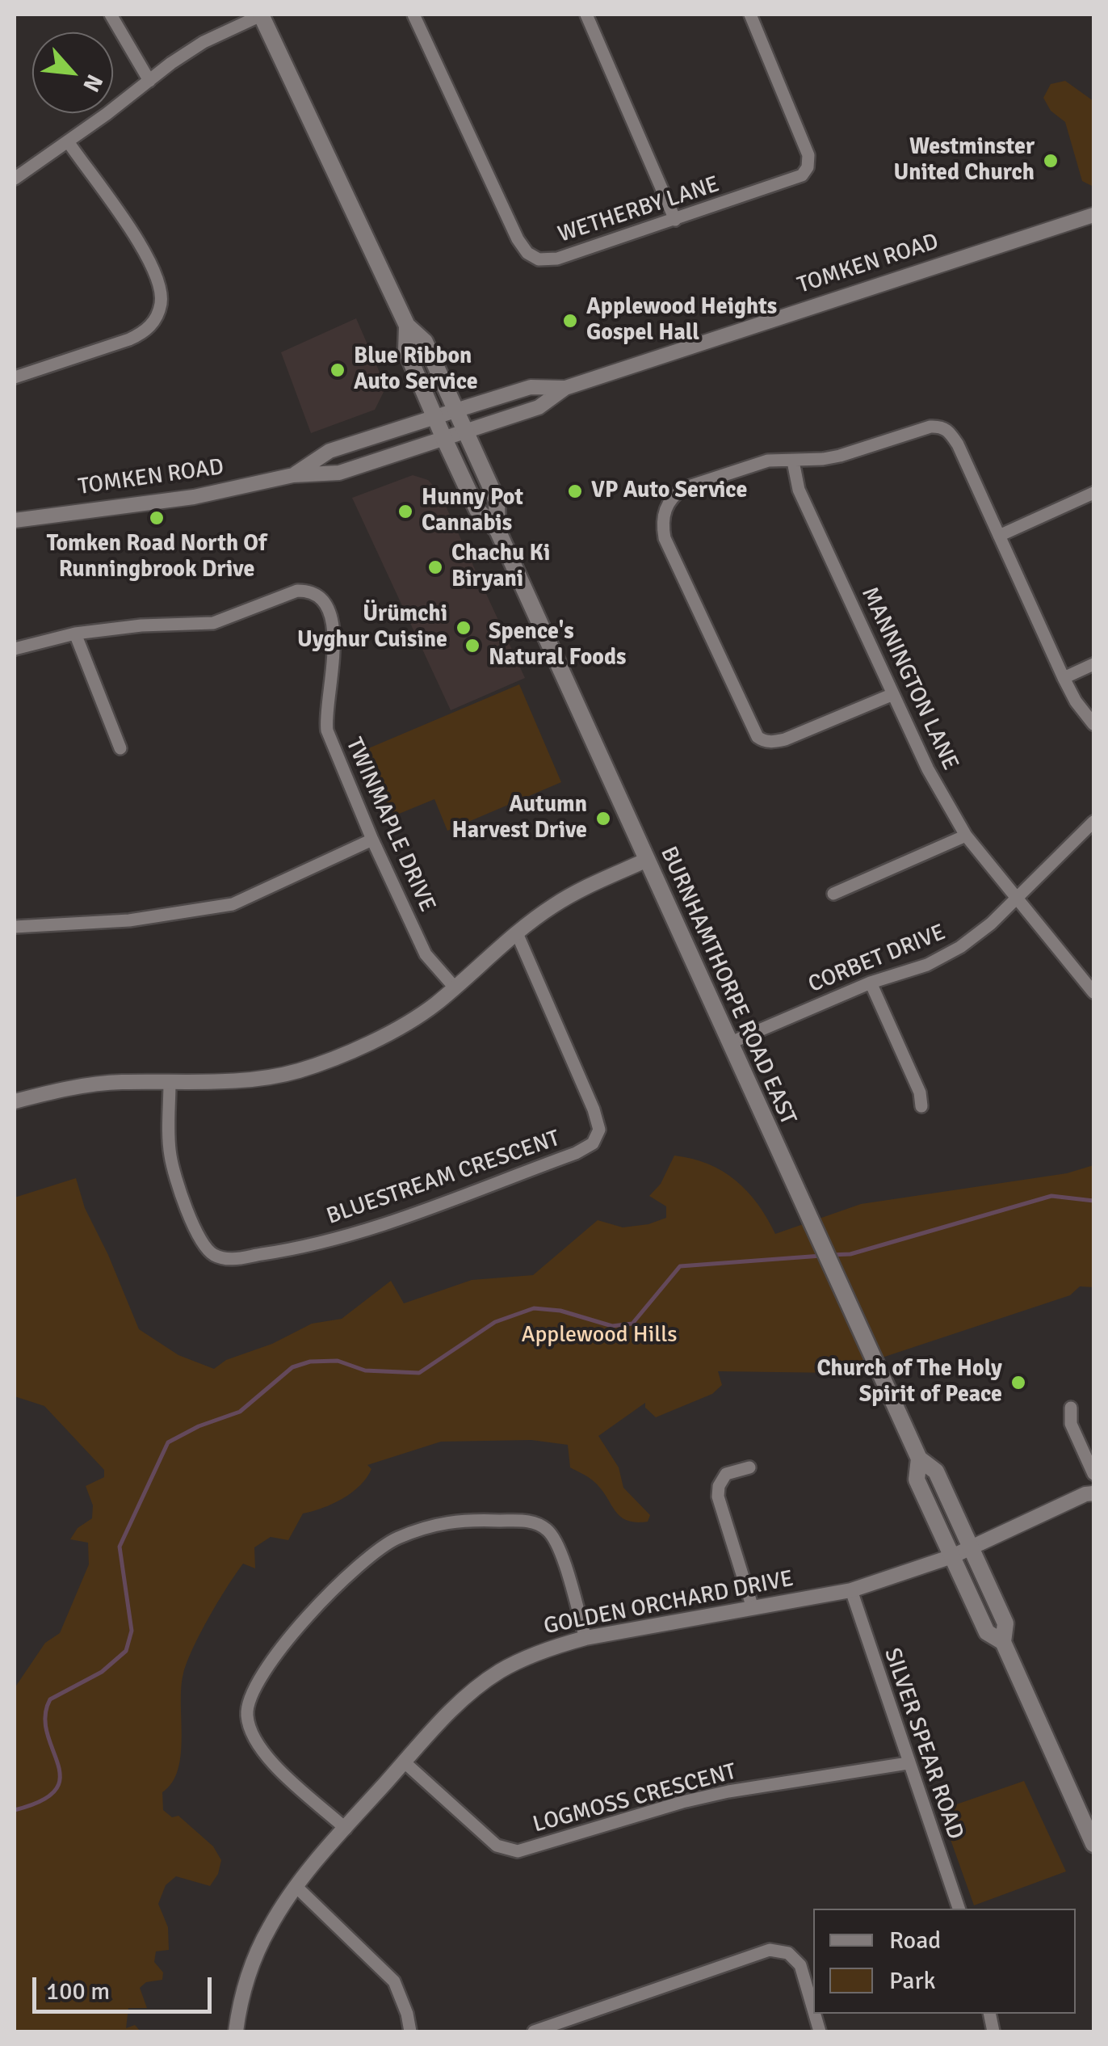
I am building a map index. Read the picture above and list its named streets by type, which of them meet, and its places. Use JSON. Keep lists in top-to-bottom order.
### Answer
{
  "streets": {
    "main road": ["BURNHAMTHORPE ROAD EAST"],
    "street": [
      "WETHERBY LANE",
      "TOMKEN ROAD",
      "MANNINGTON LANE",
      "TWINMAPLE DRIVE",
      "CORBET DRIVE",
      "BLUESTREAM CRESCENT",
      "GOLDEN ORCHARD DRIVE",
      "SILVER SPEAR ROAD",
      "LOGMOSS CRESCENT"
    ]
  },
  "crossings": [
    ["TOMKEN ROAD", "BURNHAMTHORPE ROAD EAST"],
    ["MANNINGTON LANE", "CORBET DRIVE"],
    ["CORBET DRIVE", "BURNHAMTHORPE ROAD EAST"],
    ["BURNHAMTHORPE ROAD EAST", "GOLDEN ORCHARD DRIVE"],
    ["GOLDEN ORCHARD DRIVE", "SILVER SPEAR ROAD"],
    ["GOLDEN ORCHARD DRIVE", "LOGMOSS CRESCENT"],
    ["SILVER SPEAR ROAD", "LOGMOSS CRESCENT"]
  ],
  "parks": ["Applewood Hills"],
  "places": [
    "Westminster United Church",
    "Applewood Heights Gospel Hall",
    "Blue Ribbon Auto Service",
    "VP Auto Service",
    "Hunny Pot Cannabis",
    "Tomken Road North Of Runningbrook Drive",
    "Chachu Ki Biryani",
    "Ürümchi Uyghur Cuisine",
    "Spence's Natural Foods",
    "Autumn Harvest Drive",
    "Church of The Holy Spirit of Peace"
  ],
  "legend": ["Road", "Park"],
  "scale_bar": "100 m",
  "north": "bottom right"
}
